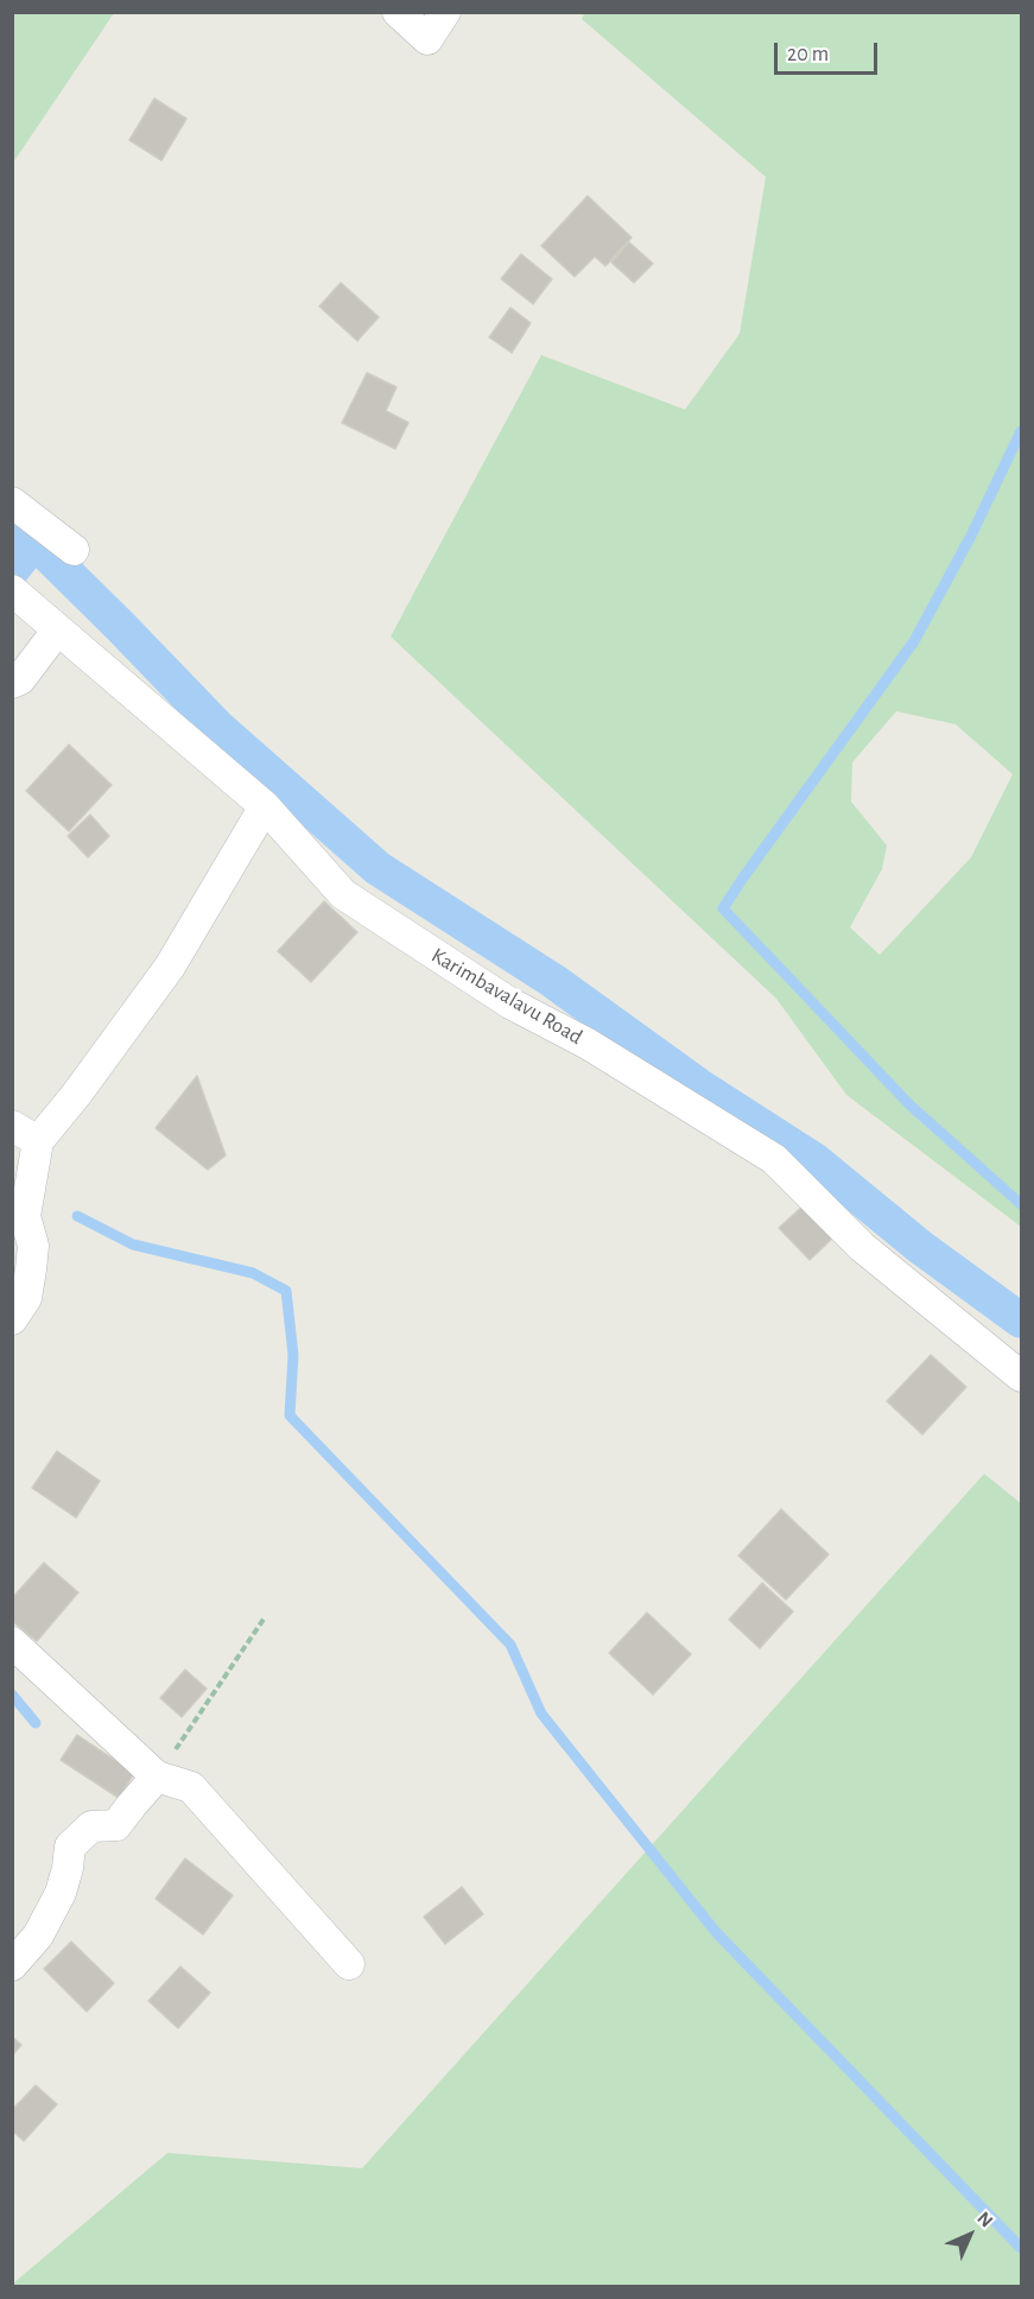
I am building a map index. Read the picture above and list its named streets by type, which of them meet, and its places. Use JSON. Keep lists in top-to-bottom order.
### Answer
{
  "streets": {
    "street": ["Karimbavalavu Road"]
  },
  "scale_bar": "20 m",
  "north": "top right"
}
